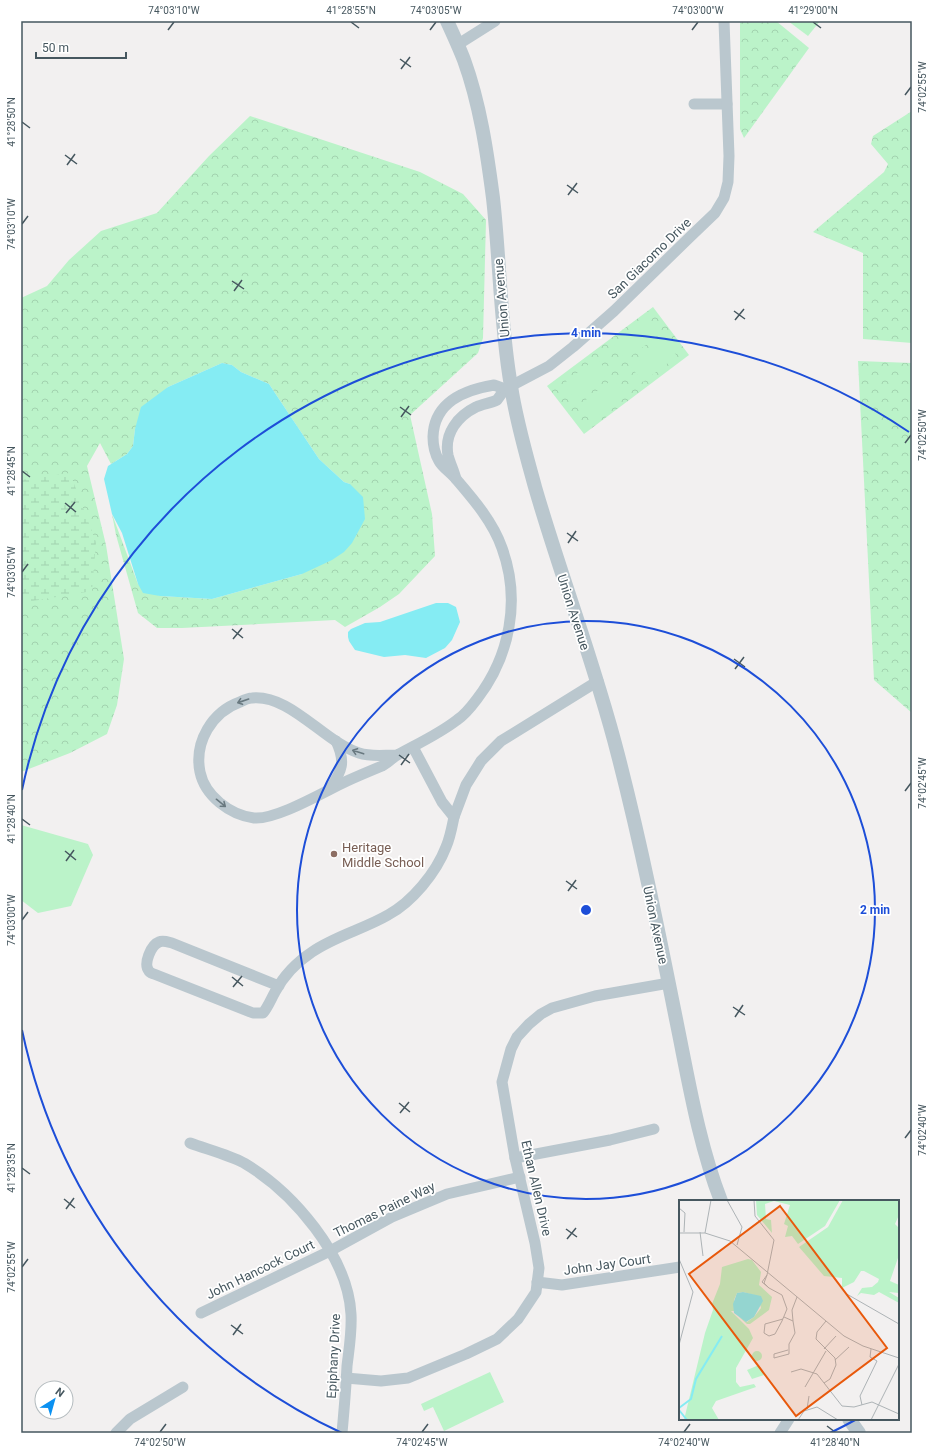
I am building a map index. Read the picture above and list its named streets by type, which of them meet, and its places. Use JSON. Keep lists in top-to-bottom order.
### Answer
{
  "streets": {
    "street": [
      "San Giacomo Drive",
      "Union Avenue",
      "Ethan Allen Drive",
      "Thomas Paine Way",
      "John Jay Court",
      "John Hancock Court",
      "Epiphany Drive"
    ]
  },
  "crossings": [
    ["San Giacomo Drive", "Union Avenue"],
    ["Union Avenue", "Ethan Allen Drive"],
    ["Ethan Allen Drive", "Thomas Paine Way"],
    ["Ethan Allen Drive", "John Jay Court"],
    ["Ethan Allen Drive", "Epiphany Drive"],
    ["Thomas Paine Way", "John Hancock Court"],
    ["Thomas Paine Way", "Epiphany Drive"],
    ["John Hancock Court", "Epiphany Drive"]
  ],
  "places": ["Heritage Middle School"],
  "scale_bar": "50 m",
  "north": "top right",
  "coordinates": [
    "74°03'10\"W",
    "41°28'55\"N",
    "74°03'05\"W",
    "74°03'00\"W",
    "41°29'00\"N",
    "74°02'55\"W",
    "41°28'50\"N",
    "74°02'50\"W",
    "41°28'45\"N",
    "74°02'45\"W",
    "41°28'40\"N",
    "74°02'40\"W",
    "41°28'35\"N"
  ],
  "rings": ["4 min", "2 min"]
}
